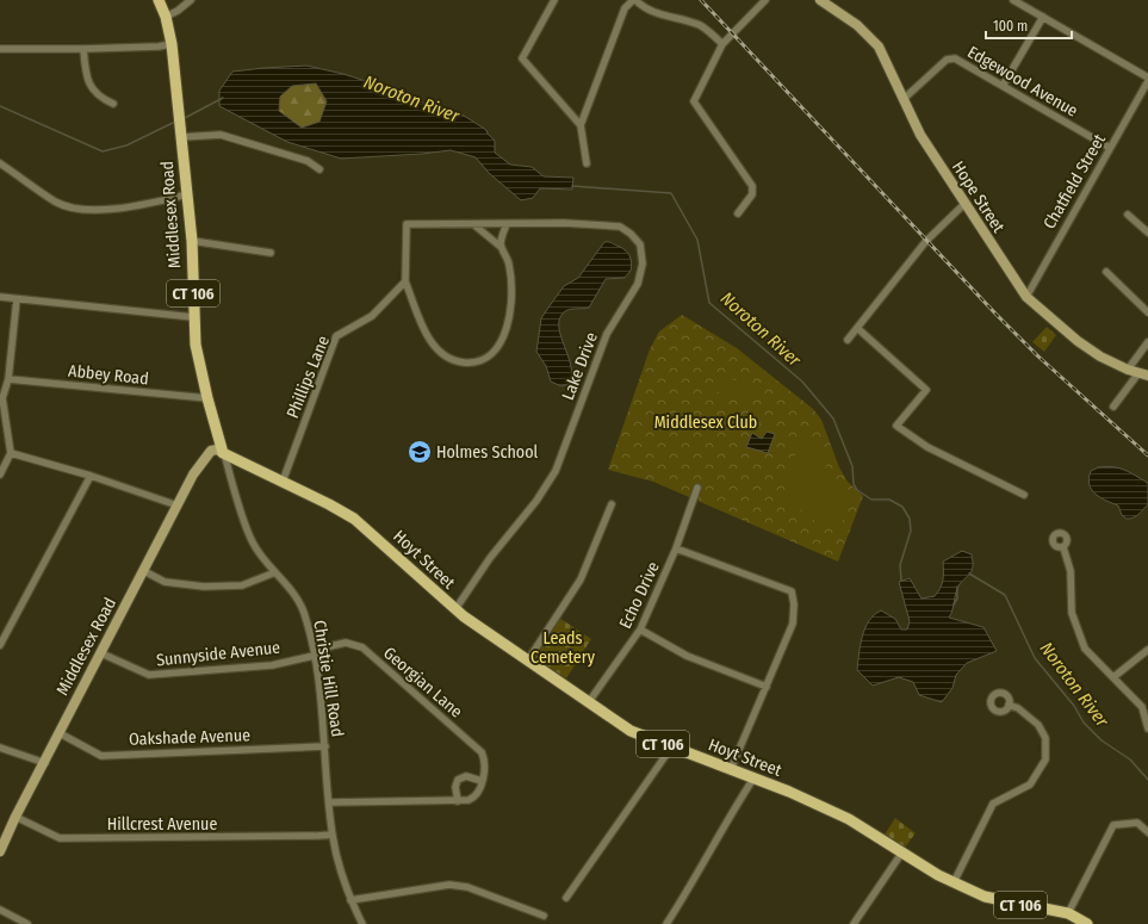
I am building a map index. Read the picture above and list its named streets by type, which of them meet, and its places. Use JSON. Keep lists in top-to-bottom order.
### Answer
{
  "streets": {
    "main road": [
      "Hope Street",
      "Middlesex Road",
      "CT 106",
      "Hoyt Street"
    ],
    "street": [
      "Edgewood Avenue",
      "Chatfield Street",
      "Lake Drive",
      "Abbey Road",
      "Phillips Lane",
      "Echo Drive",
      "Sunnyside Avenue",
      "Christie Hill Road",
      "Georgian Lane",
      "Oakshade Avenue",
      "Hillcrest Avenue"
    ]
  },
  "crossings": [
    ["Edgewood Avenue", "Chatfield Street"],
    ["Edgewood Avenue", "Hope Street"],
    ["Chatfield Street", "Hope Street"],
    ["Middlesex Road", "CT 106"],
    ["Middlesex Road", "Abbey Road"],
    ["Middlesex Road", "Hoyt Street"],
    ["Middlesex Road", "Sunnyside Avenue"],
    ["Middlesex Road", "Christie Hill Road"],
    ["Middlesex Road", "Oakshade Avenue"],
    ["Middlesex Road", "Hillcrest Avenue"],
    ["Lake Drive", "Hoyt Street"],
    ["Phillips Lane", "Hoyt Street"],
    ["Hoyt Street", "Echo Drive"],
    ["Hoyt Street", "Christie Hill Road"],
    ["Sunnyside Avenue", "Christie Hill Road"],
    ["Sunnyside Avenue", "Georgian Lane"],
    ["Christie Hill Road", "Georgian Lane"],
    ["Christie Hill Road", "Oakshade Avenue"],
    ["Christie Hill Road", "Hillcrest Avenue"]
  ],
  "water": ["Noroton River"],
  "parks": ["Middlesex Club", "Leads Cemetery"],
  "places": {
    "school or university": ["Holmes School"]
  },
  "scale_bar": "100 m"
}
